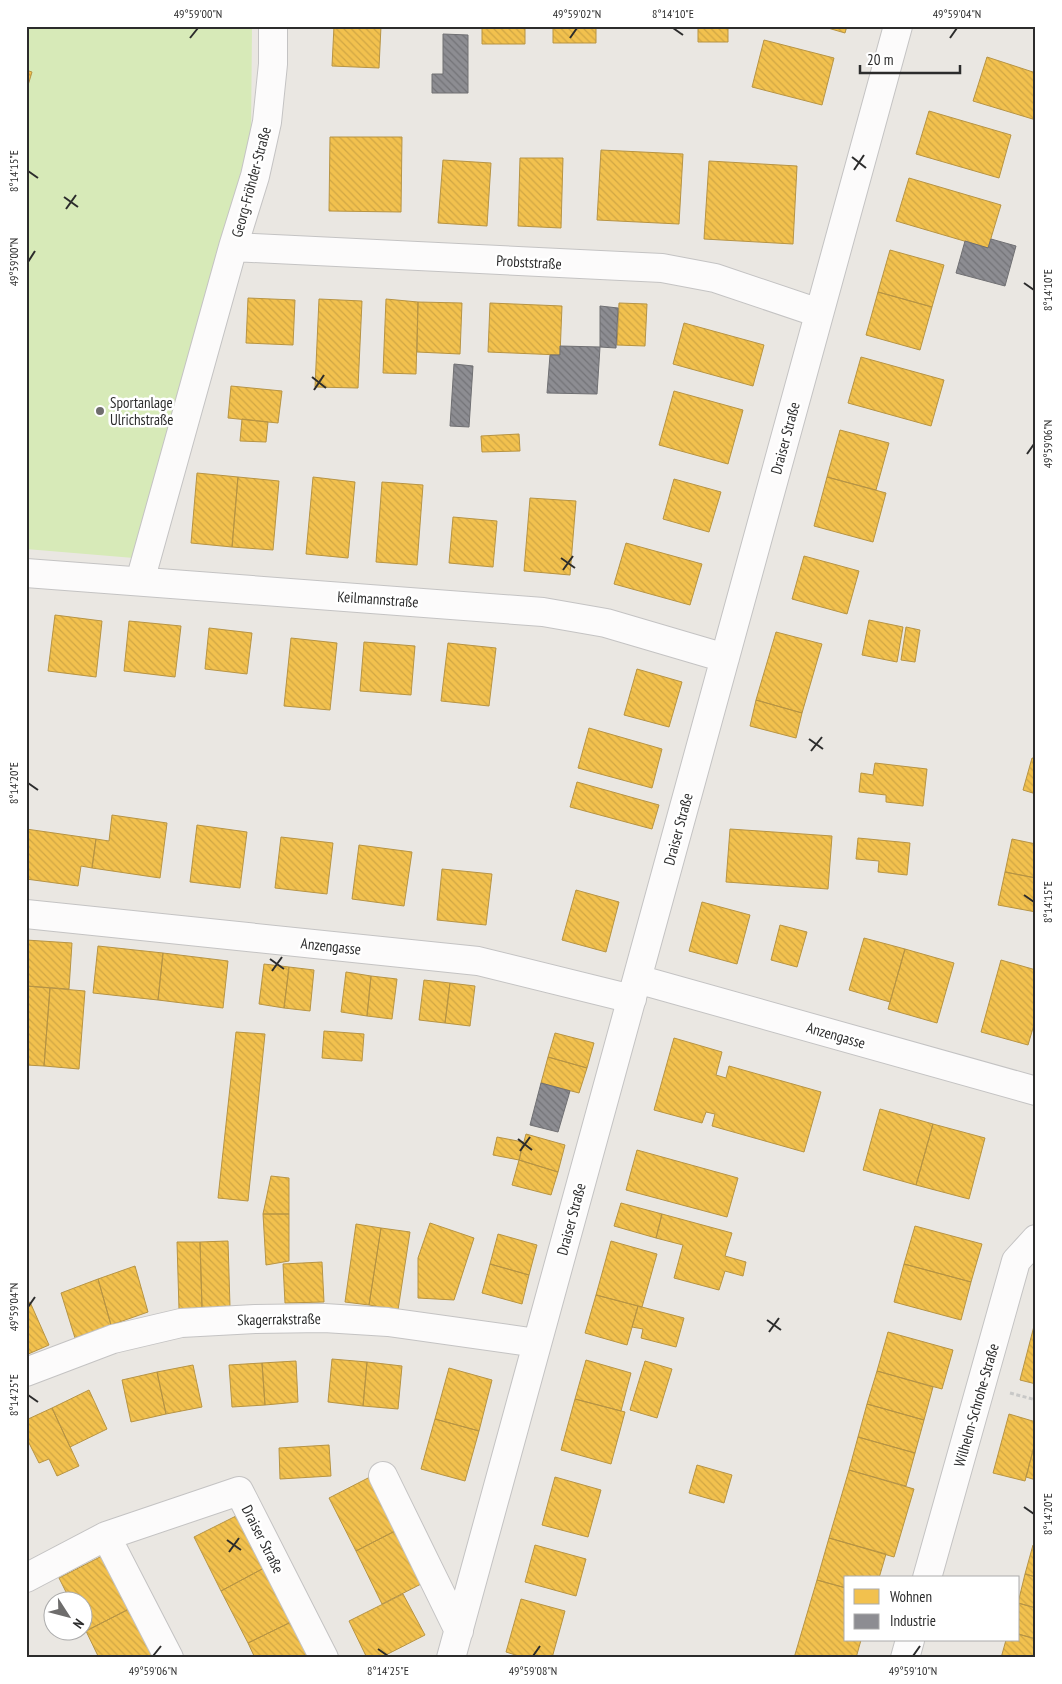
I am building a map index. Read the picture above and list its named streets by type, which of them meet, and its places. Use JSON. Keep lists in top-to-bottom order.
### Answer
{
  "streets": {
    "street": [
      "Georg-Fröhder-Straße",
      "Probststraße",
      "Draiser Straße",
      "Keilmannstraße",
      "Anzengasse",
      "Skagerrakstraße",
      "Wilhelm-Schrohe-Straße"
    ]
  },
  "crossings": [
    ["Georg-Fröhder-Straße", "Probststraße"],
    ["Georg-Fröhder-Straße", "Keilmannstraße"],
    ["Probststraße", "Draiser Straße"],
    ["Draiser Straße", "Keilmannstraße"],
    ["Draiser Straße", "Anzengasse"],
    ["Draiser Straße", "Skagerrakstraße"]
  ],
  "places": ["Sportanlage Ulrichstraße"],
  "legend": ["Wohnen", "Industrie"],
  "scale_bar": "20 m",
  "north": "bottom right",
  "coordinates": [
    "49°59'00\"N",
    "49°59'02\"N",
    "8°14'10\"E",
    "49°59'04\"N",
    "8°14'15\"E",
    "49°59'06\"N",
    "8°14'20\"E",
    "8°14'25\"E",
    "49°59'08\"N",
    "49°59'10\"N"
  ]
}
